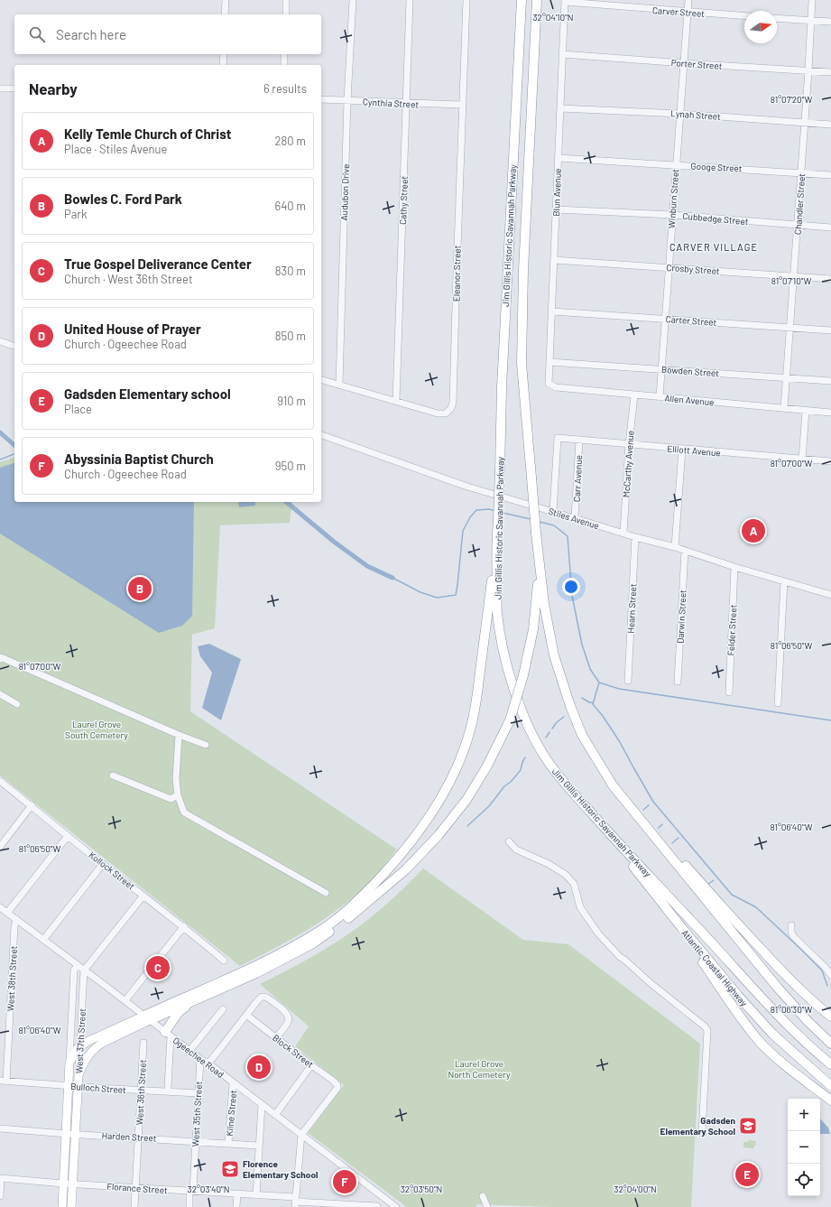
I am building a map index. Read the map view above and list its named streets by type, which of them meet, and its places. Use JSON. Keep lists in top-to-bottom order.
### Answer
{
  "streets": {
    "highway": ["Jim Gillis Historic Savannah Parkway", "Atlantic Coastal Highway"],
    "main road": ["West 37th Street"],
    "street": [
      "Carver Street",
      "Porter Street",
      "Cynthia Street",
      "Lynah Street",
      "Googe Street",
      "Audubon Drive",
      "Blun Avenue",
      "Winburn Street",
      "Cathy Street",
      "Chandler Street",
      "Cubbedge Street",
      "Crosby Street",
      "Eleanor Street",
      "Carter Street",
      "Bowden Street",
      "Allen Avenue",
      "Elliott Avenue",
      "McCarthy Avenue",
      "Carr Avenue",
      "Stiles Avenue",
      "Hearn Street",
      "Darwin Street",
      "Felder Street",
      "Kollock Street",
      "West 38th Street",
      "Block Street",
      "Ogeechee Road",
      "Bulloch Street",
      "West 36th Street",
      "Kline Street",
      "West 35th Street",
      "Harden Street",
      "Florance Street"
    ]
  },
  "crossings": [
    ["Carver Street", "Blun Avenue"],
    ["Carver Street", "Winburn Street"],
    ["Porter Street", "Blun Avenue"],
    ["Porter Street", "Winburn Street"],
    ["Porter Street", "Chandler Street"],
    ["Cynthia Street", "Audubon Drive"],
    ["Cynthia Street", "Cathy Street"],
    ["Cynthia Street", "Eleanor Street"],
    ["Lynah Street", "Blun Avenue"],
    ["Lynah Street", "Winburn Street"],
    ["Lynah Street", "Chandler Street"],
    ["Googe Street", "Blun Avenue"],
    ["Googe Street", "Winburn Street"],
    ["Googe Street", "Chandler Street"],
    ["Audubon Drive", "Eleanor Street"],
    ["Blun Avenue", "Cubbedge Street"],
    ["Blun Avenue", "Crosby Street"],
    ["Blun Avenue", "Carter Street"],
    ["Blun Avenue", "Bowden Street"],
    ["Blun Avenue", "Allen Avenue"],
    ["Winburn Street", "Cubbedge Street"],
    ["Winburn Street", "Crosby Street"],
    ["Winburn Street", "Carter Street"],
    ["Winburn Street", "Bowden Street"],
    ["Winburn Street", "Allen Avenue"],
    ["Cathy Street", "Eleanor Street"],
    ["Chandler Street", "Cubbedge Street"],
    ["Chandler Street", "Crosby Street"],
    ["Chandler Street", "Carter Street"],
    ["Chandler Street", "Bowden Street"],
    ["Chandler Street", "Allen Avenue"],
    ["Jim Gillis Historic Savannah Parkway", "Atlantic Coastal Highway"],
    ["Allen Avenue", "McCarthy Avenue"],
    ["Elliott Avenue", "McCarthy Avenue"],
    ["Elliott Avenue", "Carr Avenue"],
    ["Elliott Avenue", "Stiles Avenue"],
    ["McCarthy Avenue", "Stiles Avenue"],
    ["Carr Avenue", "Stiles Avenue"],
    ["Stiles Avenue", "Hearn Street"],
    ["Stiles Avenue", "Darwin Street"],
    ["Stiles Avenue", "Felder Street"],
    ["West 38th Street", "Ogeechee Road"],
    ["West 38th Street", "Bulloch Street"],
    ["West 37th Street", "Ogeechee Road"],
    ["West 37th Street", "Bulloch Street"],
    ["West 37th Street", "Harden Street"],
    ["West 37th Street", "Florance Street"],
    ["Block Street", "Ogeechee Road"],
    ["Ogeechee Road", "Kline Street"],
    ["Ogeechee Road", "West 35th Street"],
    ["Bulloch Street", "West 36th Street"],
    ["Bulloch Street", "West 35th Street"],
    ["West 36th Street", "Harden Street"],
    ["West 36th Street", "Florance Street"],
    ["Kline Street", "Harden Street"],
    ["West 35th Street", "Harden Street"],
    ["West 35th Street", "Florance Street"]
  ],
  "districts": ["CARVER VILLAGE"],
  "parks": ["Laurel Grove South Cemetery", "Laurel Grove North Cemetery"],
  "places": {
    "school or university": ["Gadsden Elementary School", "Florence Elementary School"]
  },
  "north": "right",
  "page": {
    "search": "Search here",
    "heading": ["Nearby", "6 results"],
    "list": [
      {
        "mark": "A",
        "name": "Kelly Temle Church of Christ",
        "note": "Place · Stiles Avenue",
        "value": "280 m"
      },
      {
        "mark": "B",
        "name": "Bowles C. Ford Park",
        "note": "Park",
        "value": "640 m"
      },
      {
        "mark": "C",
        "name": "True Gospel Deliverance Center",
        "note": "Church · West 36th Street",
        "value": "830 m"
      },
      {
        "mark": "D",
        "name": "United House of Prayer",
        "note": "Church · Ogeechee Road",
        "value": "850 m"
      },
      {
        "mark": "E",
        "name": "Gadsden Elementary school",
        "note": "Place",
        "value": "910 m"
      },
      {
        "mark": "F",
        "name": "Abyssinia Baptist Church",
        "note": "Church · Ogeechee Road",
        "value": "950 m"
      }
    ],
    "pins": [
      "A",
      "B",
      "C",
      "D",
      "E",
      "F"
    ],
    "map_buttons": ["+", "−"]
  },
  "coordinates": [
    "32°04'10\"N",
    "81°07'20\"W",
    "81°07'10\"W",
    "81°07'00\"W",
    "81°06'50\"W",
    "81°06'40\"W",
    "81°06'30\"W",
    "32°03'40\"N",
    "32°03'50\"N",
    "32°04'00\"N"
  ]
}
